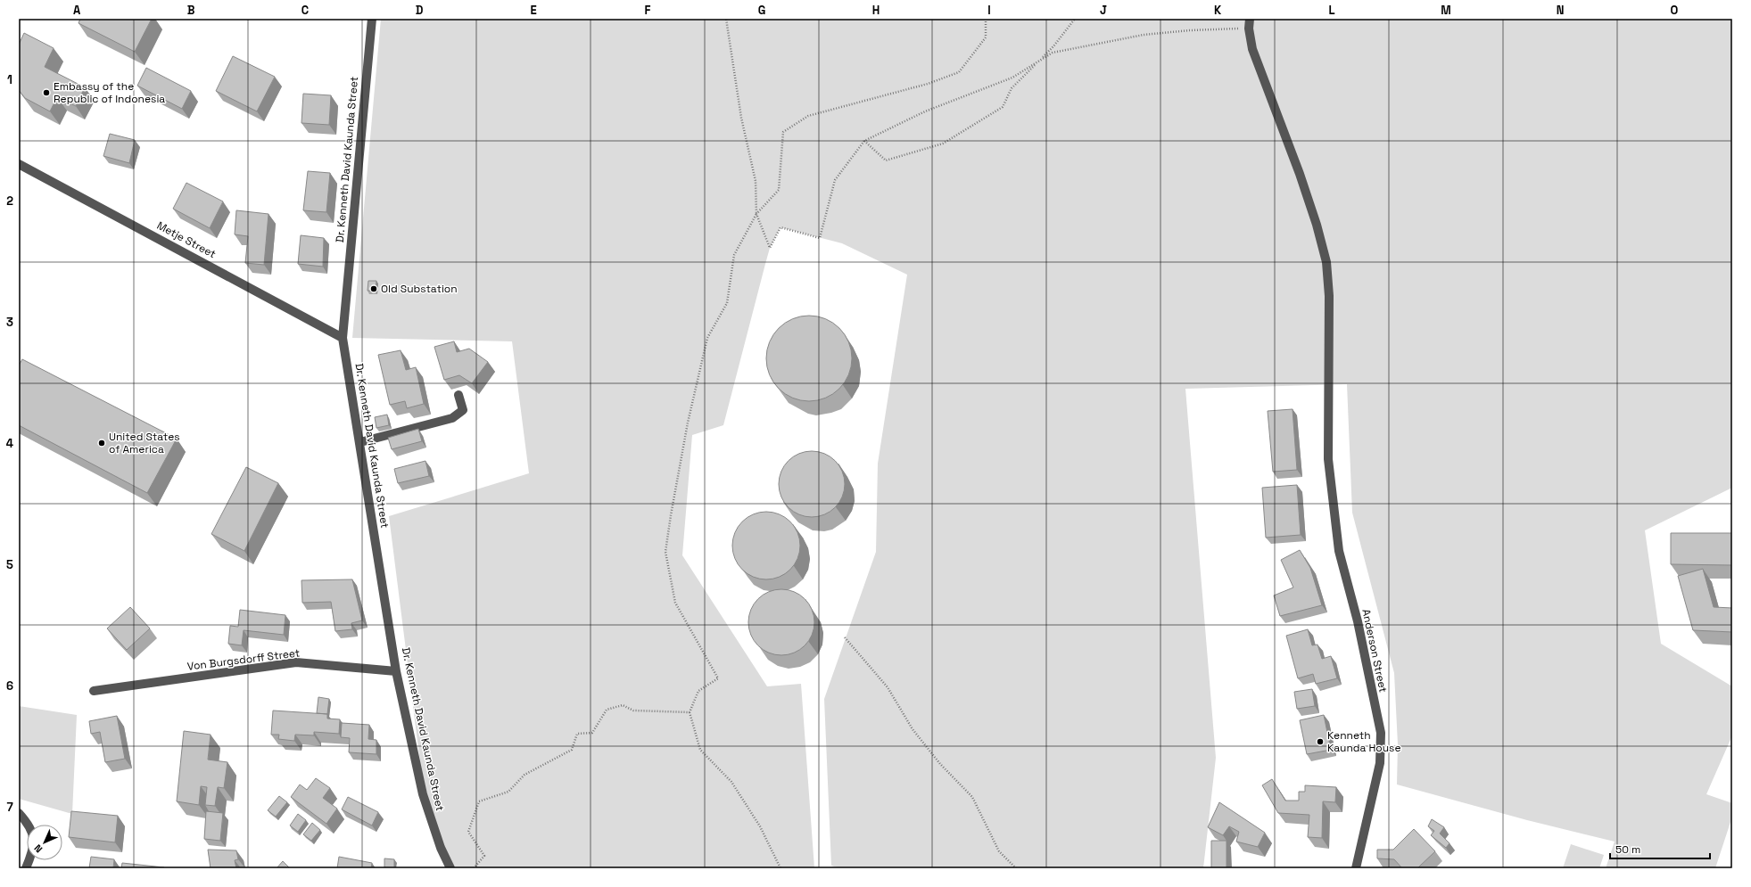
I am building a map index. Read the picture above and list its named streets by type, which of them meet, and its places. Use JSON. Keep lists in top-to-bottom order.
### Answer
{
  "streets": {
    "street": [
      "Dr. Kenneth David Kaunda Street",
      "Metje Street",
      "Anderson Street",
      "Von Burgsdorff Street"
    ]
  },
  "crossings": [
    ["Dr. Kenneth David Kaunda Street", "Metje Street"],
    ["Dr. Kenneth David Kaunda Street", "Von Burgsdorff Street"]
  ],
  "places": [
    "Embassy of the Republic of Indonesia",
    "Old Substation",
    "United States of America",
    "Kenneth Kaunda House"
  ],
  "scale_bar": "50 m",
  "north": "bottom left",
  "grid": {
    "columns": [
      "A",
      "B",
      "C",
      "D",
      "E",
      "F",
      "G",
      "H",
      "I",
      "J",
      "K",
      "L",
      "M",
      "N",
      "O"
    ],
    "rows": [
      "1",
      "2",
      "3",
      "4",
      "5",
      "6",
      "7"
    ]
  }
}
